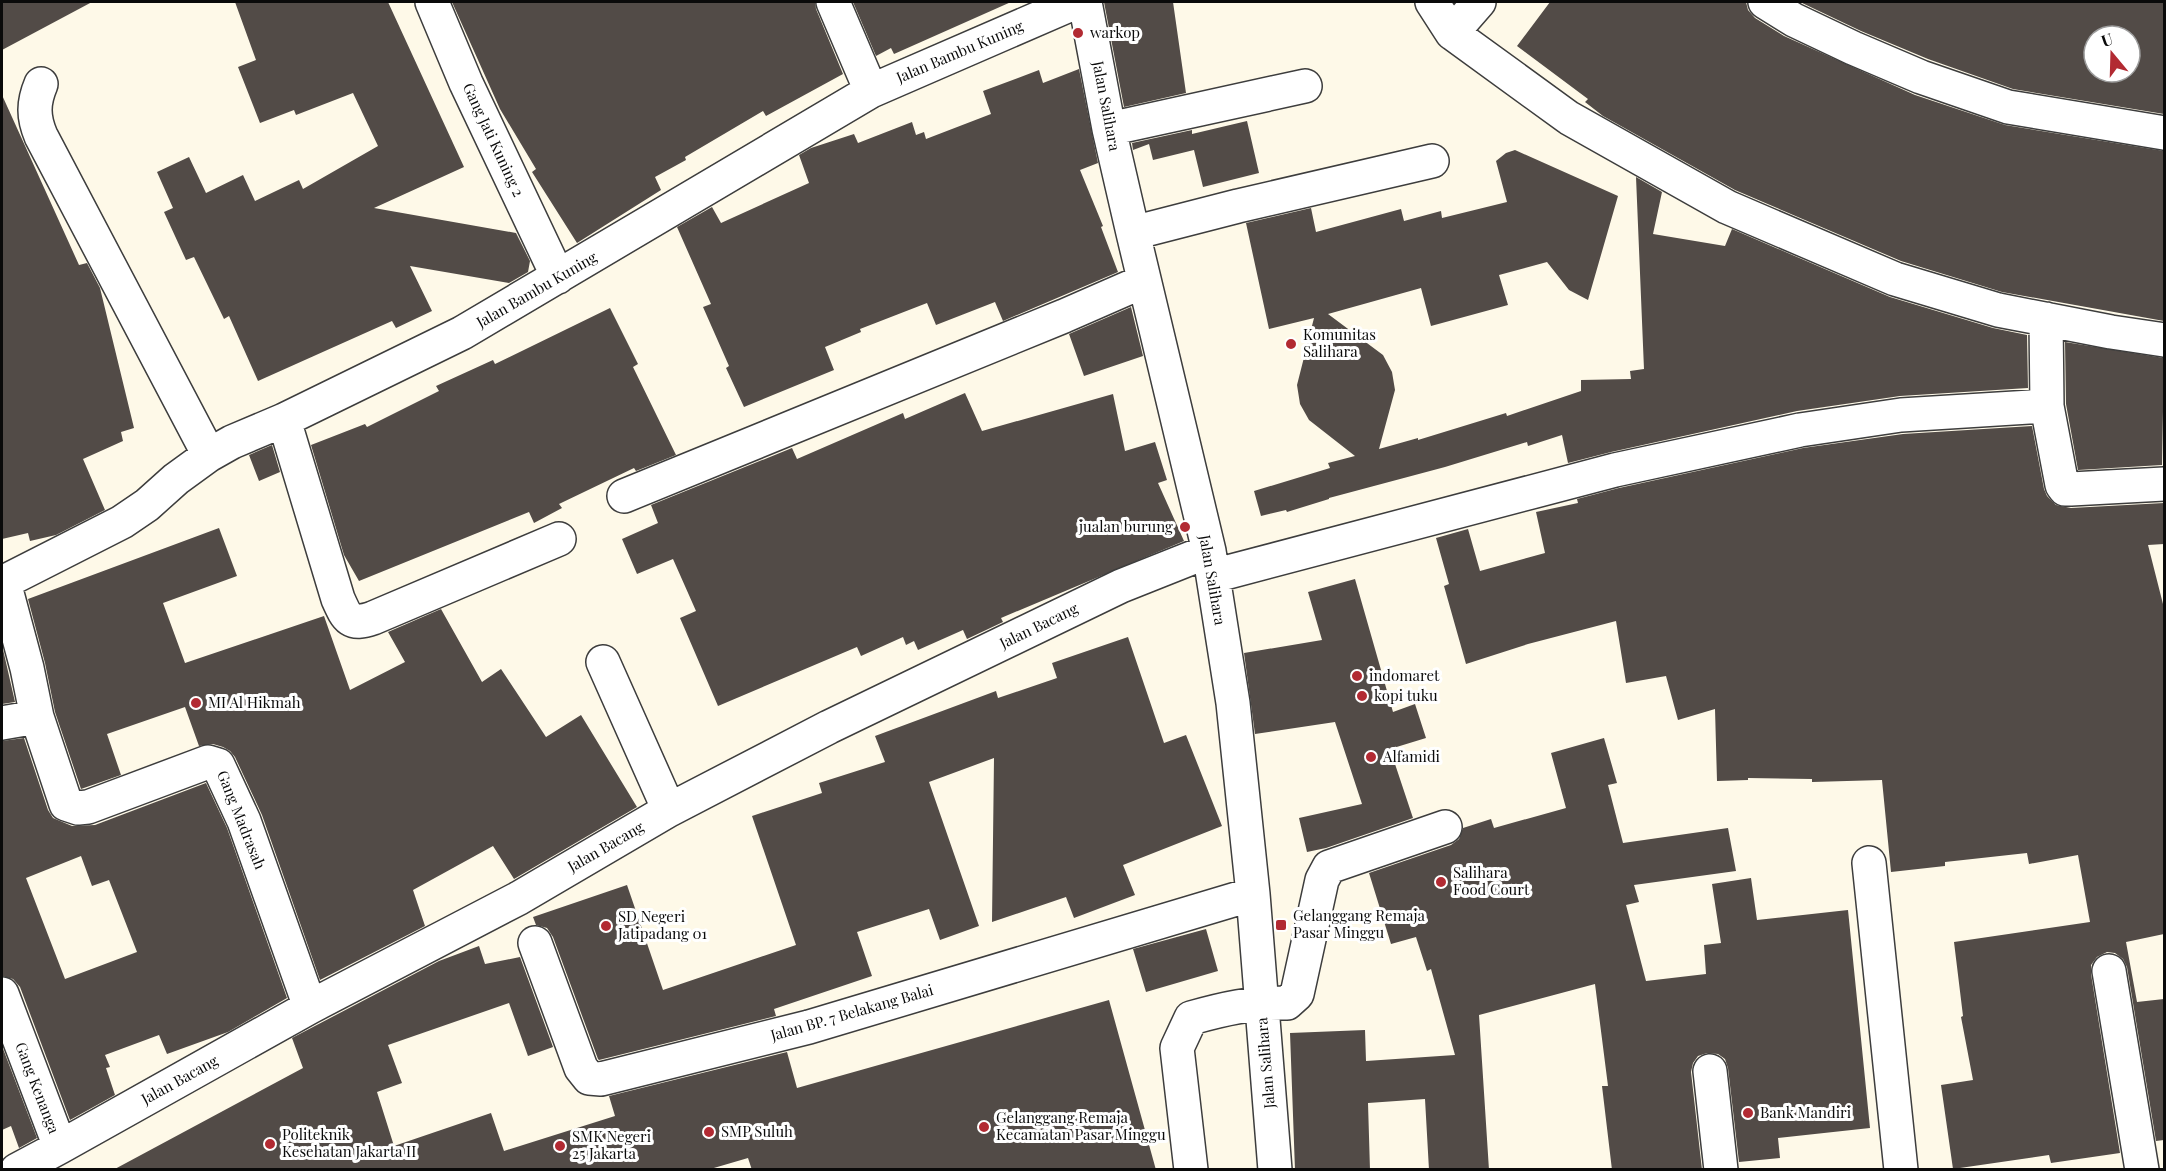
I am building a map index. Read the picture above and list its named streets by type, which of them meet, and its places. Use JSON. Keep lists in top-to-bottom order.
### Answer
{
  "streets": {
    "street": [
      "Jalan Bambu Kuning",
      "Jalan Salihara",
      "Gang Jati Kuning 2",
      "Jalan Bacang",
      "Gang Madrasah",
      "Jalan BP. 7 Belakang Balai",
      "Gang Kenanga"
    ]
  },
  "crossings": [
    ["Jalan Bambu Kuning", "Gang Jati Kuning 2"],
    ["Jalan Salihara", "Jalan Bacang"],
    ["Jalan Salihara", "Jalan BP. 7 Belakang Balai"],
    ["Jalan Bacang", "Gang Madrasah"],
    ["Jalan Bacang", "Gang Kenanga"]
  ],
  "places": {
    "other": [
      "warkop",
      "Komunitas Salihara",
      "jualan burung",
      "indomaret",
      "kopi tuku",
      "MI Al Hikmah",
      "Alfamidi",
      "Salihara Food Court",
      "SD Negeri Jatipadang 01",
      "Bank Mandiri",
      "Gelanggang Remaja Kecamatan Pasar Minggu",
      "SMP Suluh",
      "Politeknik Kesehatan Jakarta II",
      "SMK Negeri 25 Jakarta"
    ],
    "transit": ["Gelanggang Remaja Pasar Minggu"]
  },
  "north": "top"
}
